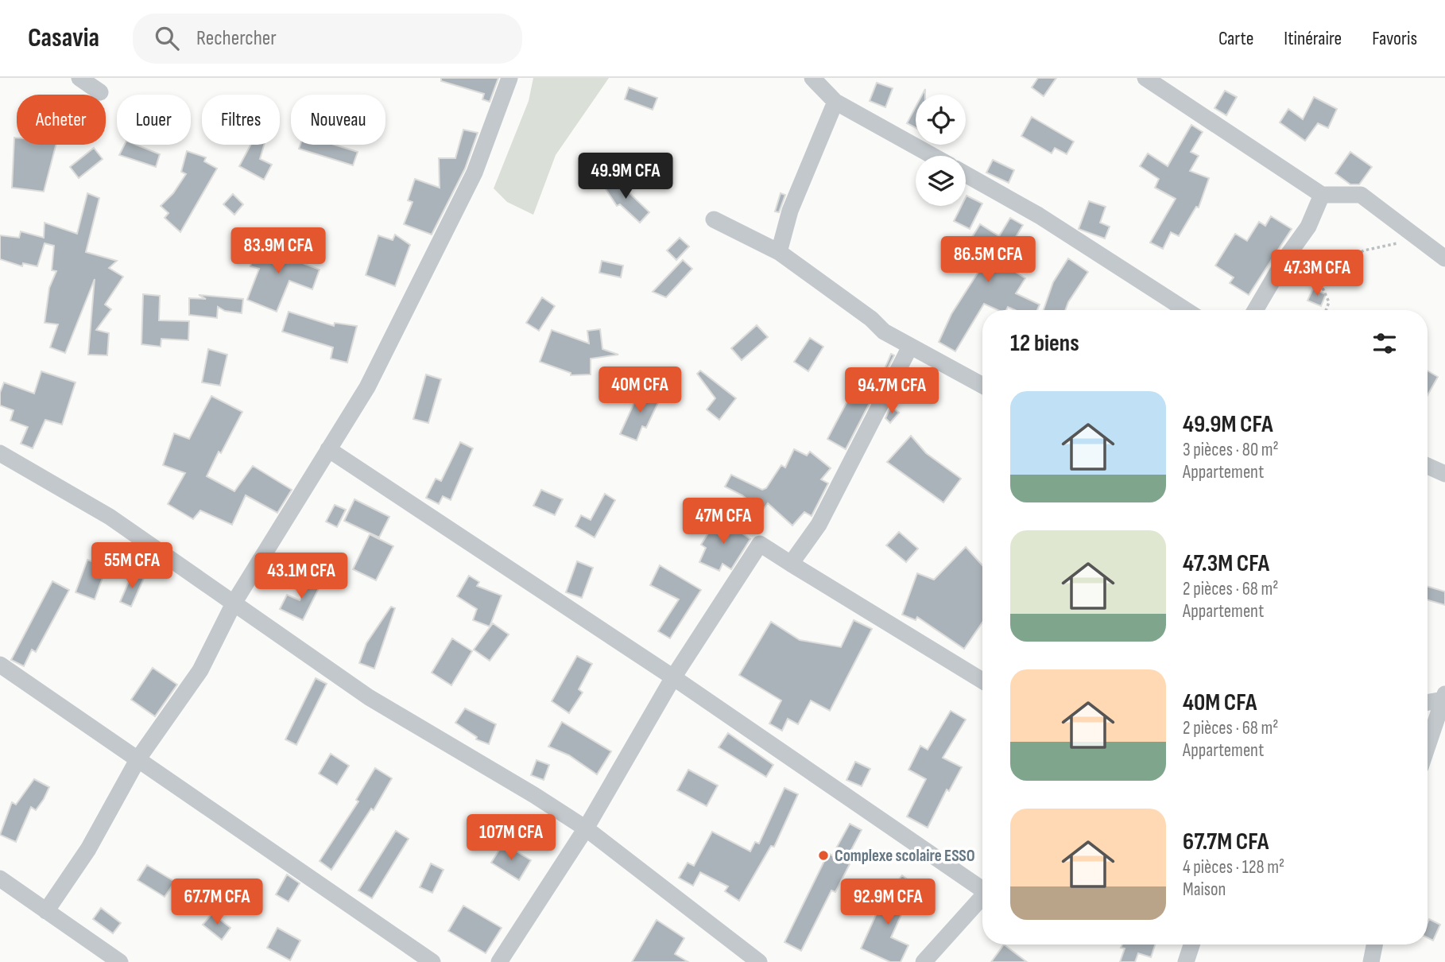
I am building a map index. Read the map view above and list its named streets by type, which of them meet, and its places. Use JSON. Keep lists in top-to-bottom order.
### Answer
{
  "places": ["Complexe scolaire ESSO"],
  "page": {
    "header": "Casavia",
    "search": "Rechercher",
    "nav": ["Carte", "Itinéraire", "Favoris"],
    "chip": [
      "Acheter",
      "Louer",
      "Filtres",
      "Nouveau"
    ],
    "price": [
      "49.9M CFA",
      "83.9M CFA",
      "86.5M CFA",
      "47.3M CFA",
      "40M CFA",
      "94.7M CFA",
      "47M CFA",
      "55M CFA",
      "43.1M CFA",
      "107M CFA",
      "67.7M CFA",
      "92.9M CFA"
    ],
    "heading": "12 biens",
    "list": [
      {
        "name": "49.9M CFA",
        "note": "3 pièces · 80 m² · Appartement"
      },
      {
        "name": "47.3M CFA",
        "note": "2 pièces · 68 m² · Appartement"
      },
      {
        "name": "40M CFA",
        "note": "2 pièces · 68 m² · Appartement"
      },
      {
        "name": "67.7M CFA",
        "note": "4 pièces · 128 m² · Maison"
      }
    ]
  }
}
